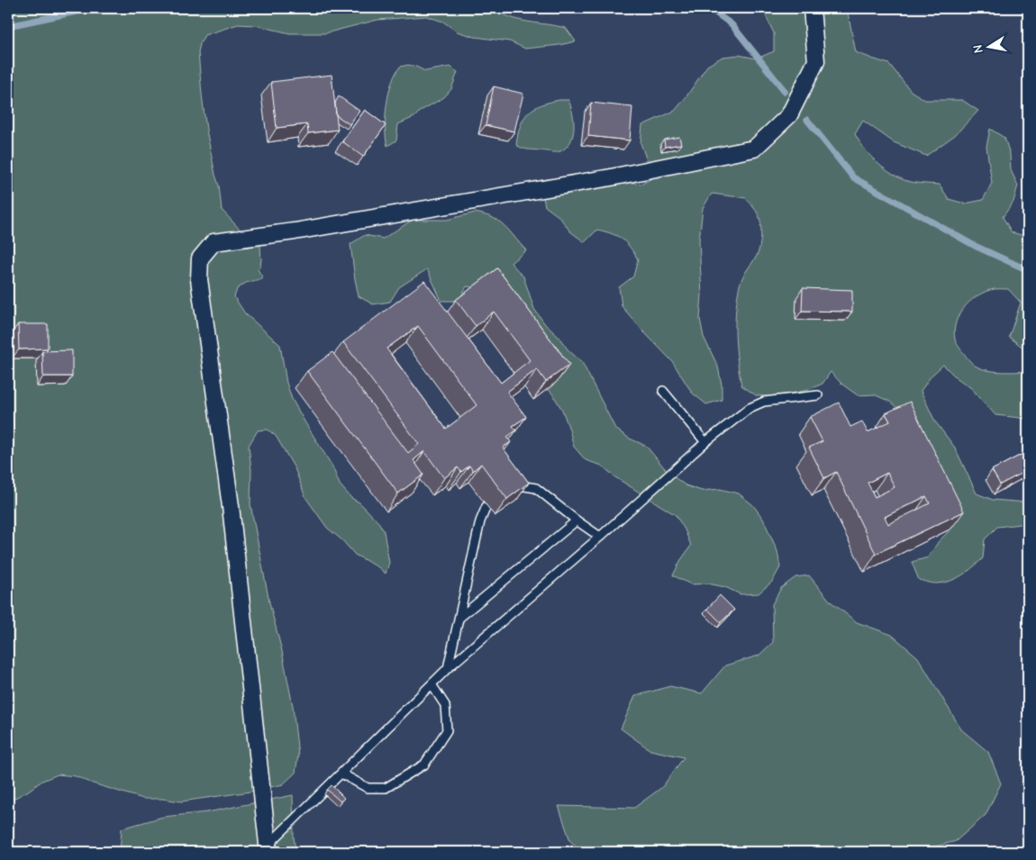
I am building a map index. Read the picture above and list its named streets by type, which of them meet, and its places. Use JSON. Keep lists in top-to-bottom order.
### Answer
{
  "north": "left"
}
